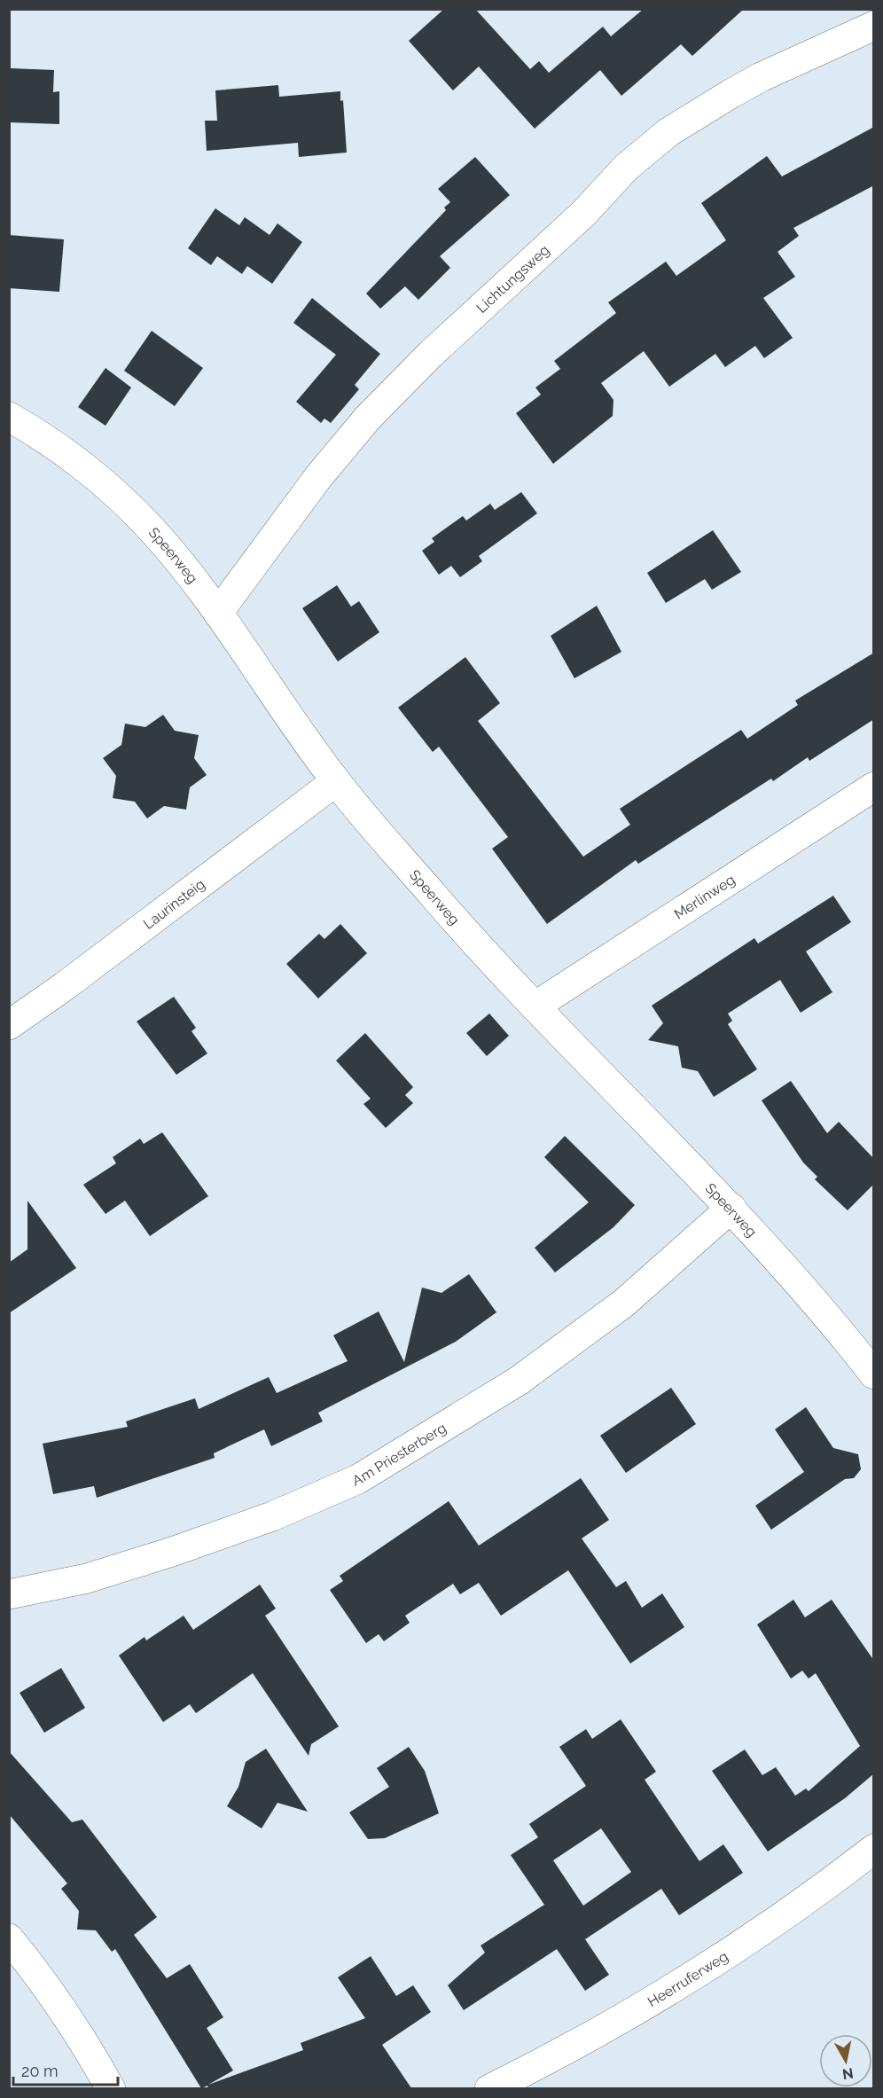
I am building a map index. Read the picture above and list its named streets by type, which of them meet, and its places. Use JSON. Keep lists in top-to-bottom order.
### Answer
{
  "streets": {
    "street": [
      "Lichtungsweg",
      "Speerweg",
      "Merlinweg",
      "Laurinsteig",
      "Am Priesterberg",
      "Heerruferweg"
    ]
  },
  "crossings": [
    ["Lichtungsweg", "Speerweg"],
    ["Speerweg", "Merlinweg"],
    ["Speerweg", "Laurinsteig"],
    ["Speerweg", "Am Priesterberg"]
  ],
  "scale_bar": "20 m",
  "north": "bottom"
}
